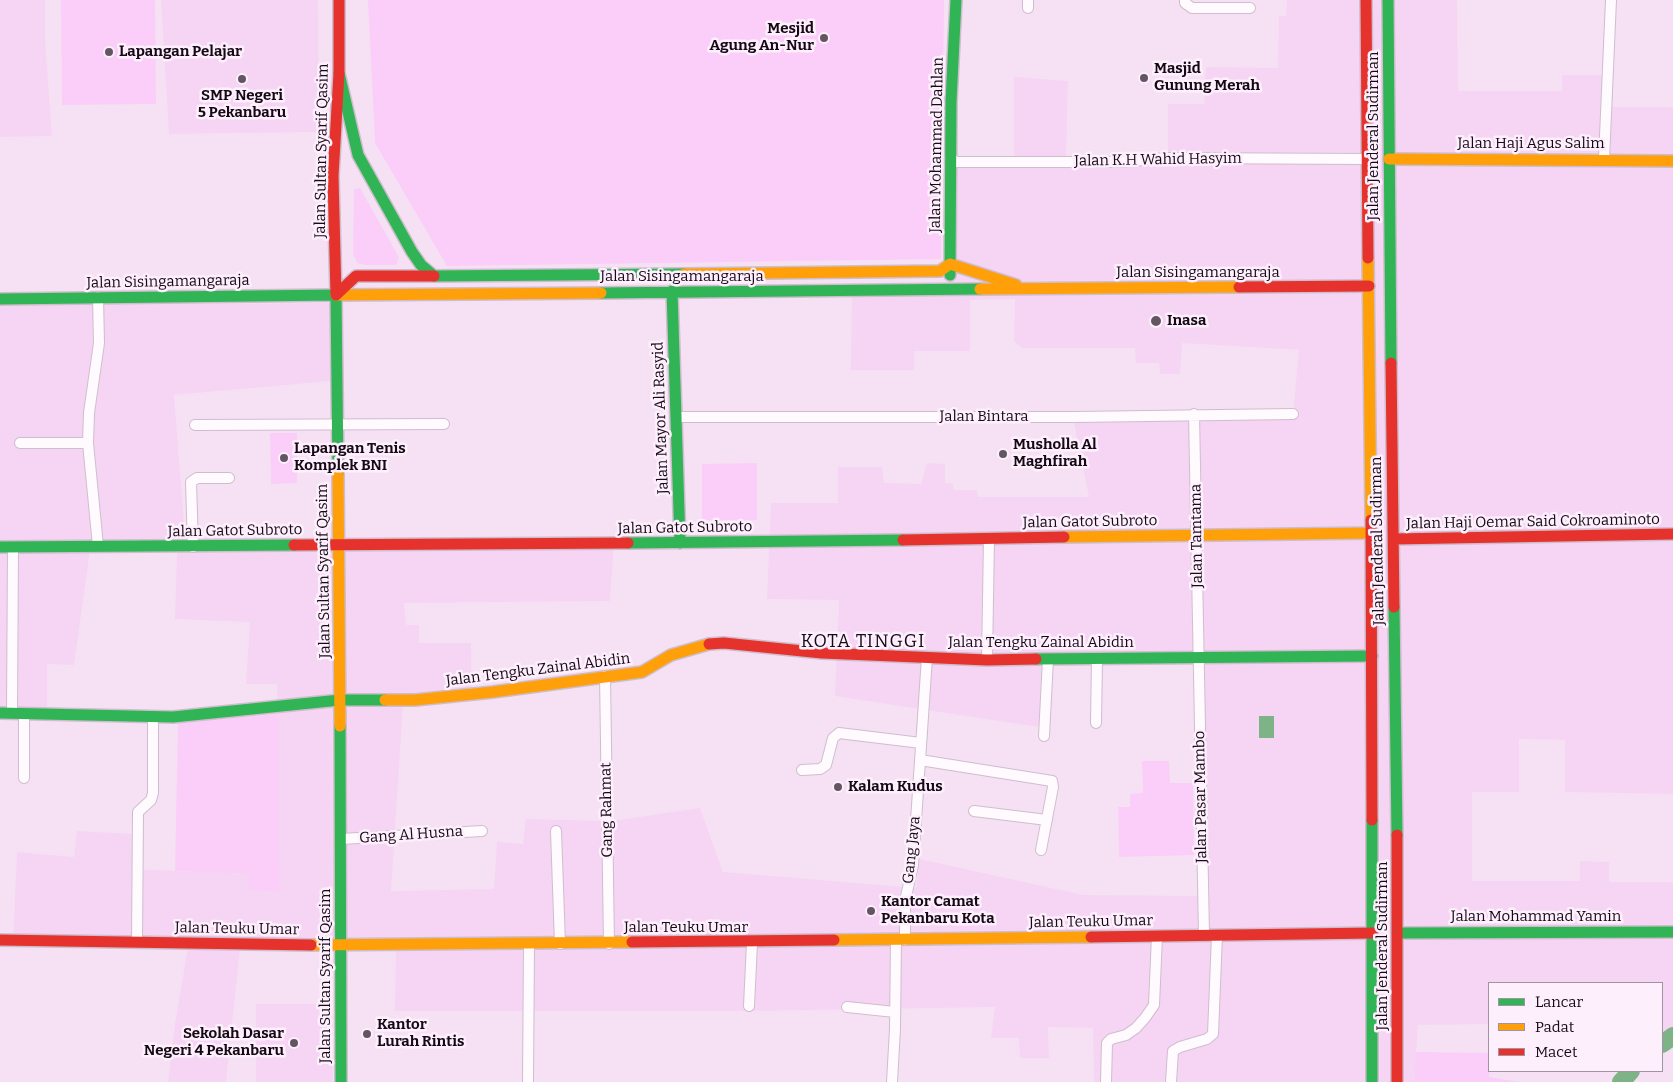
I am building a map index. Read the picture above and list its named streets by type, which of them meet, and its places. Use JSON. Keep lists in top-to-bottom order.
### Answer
{
  "streets": {
    "main road": [
      "Jalan Jenderal Sudirman",
      "Jalan Haji Agus Salim",
      "Jalan Mohammad Dahlan",
      "Jalan Sultan Syarif Qasim",
      "Jalan Sisingamangaraja",
      "Jalan Mayor Ali Rasyid",
      "Jalan Gatot Subroto",
      "Jalan Haji Oemar Said Cokroaminoto",
      "Jalan Tengku Zainal Abidin",
      "Jalan Mohammad Yamin",
      "Jalan Teuku Umar"
    ],
    "street": [
      "Jalan K.H Wahid Hasyim",
      "Jalan Bintara",
      "Jalan Tamtama",
      "Jalan Pasar Mambo",
      "Gang Rahmat",
      "Gang Al Husna",
      "Gang Jaya"
    ]
  },
  "crossings": [
    ["Jalan Jenderal Sudirman", "Jalan Haji Agus Salim"],
    ["Jalan Jenderal Sudirman", "Jalan K.H Wahid Hasyim"],
    ["Jalan Jenderal Sudirman", "Jalan Sisingamangaraja"],
    ["Jalan Jenderal Sudirman", "Jalan Gatot Subroto"],
    ["Jalan Jenderal Sudirman", "Jalan Haji Oemar Said Cokroaminoto"],
    ["Jalan Jenderal Sudirman", "Jalan Tengku Zainal Abidin"],
    ["Jalan Jenderal Sudirman", "Jalan Mohammad Yamin"],
    ["Jalan Jenderal Sudirman", "Jalan Teuku Umar"],
    ["Jalan Mohammad Dahlan", "Jalan K.H Wahid Hasyim"],
    ["Jalan Mohammad Dahlan", "Jalan Sisingamangaraja"],
    ["Jalan Sultan Syarif Qasim", "Jalan Sisingamangaraja"],
    ["Jalan Sultan Syarif Qasim", "Jalan Gatot Subroto"],
    ["Jalan Sultan Syarif Qasim", "Jalan Tengku Zainal Abidin"],
    ["Jalan Sultan Syarif Qasim", "Gang Al Husna"],
    ["Jalan Sultan Syarif Qasim", "Jalan Teuku Umar"],
    ["Jalan Sisingamangaraja", "Jalan Mayor Ali Rasyid"],
    ["Jalan Bintara", "Jalan Mayor Ali Rasyid"],
    ["Jalan Bintara", "Jalan Tamtama"],
    ["Jalan Mayor Ali Rasyid", "Jalan Gatot Subroto"],
    ["Jalan Gatot Subroto", "Jalan Tamtama"],
    ["Jalan Tamtama", "Jalan Tengku Zainal Abidin"],
    ["Jalan Tamtama", "Jalan Pasar Mambo"],
    ["Jalan Tengku Zainal Abidin", "Jalan Pasar Mambo"],
    ["Jalan Tengku Zainal Abidin", "Gang Rahmat"],
    ["Jalan Tengku Zainal Abidin", "Gang Jaya"],
    ["Jalan Pasar Mambo", "Jalan Teuku Umar"],
    ["Gang Rahmat", "Jalan Teuku Umar"],
    ["Gang Jaya", "Jalan Teuku Umar"]
  ],
  "districts": ["KOTA TINGGI"],
  "places": [
    "Mesjid Agung An-Nur",
    "Lapangan Pelajar",
    "Masjid Gunung Merah",
    "SMP Negeri 5 Pekanbaru",
    "Inasa",
    "Musholla Al Maghfirah",
    "Lapangan Tenis Komplek BNI",
    "Kalam Kudus",
    "Kantor Camat Pekanbaru Kota",
    "Kantor Lurah Rintis",
    "Sekolah Dasar Negeri 4 Pekanbaru"
  ],
  "legend": ["Lancar", "Padat", "Macet"]
}
